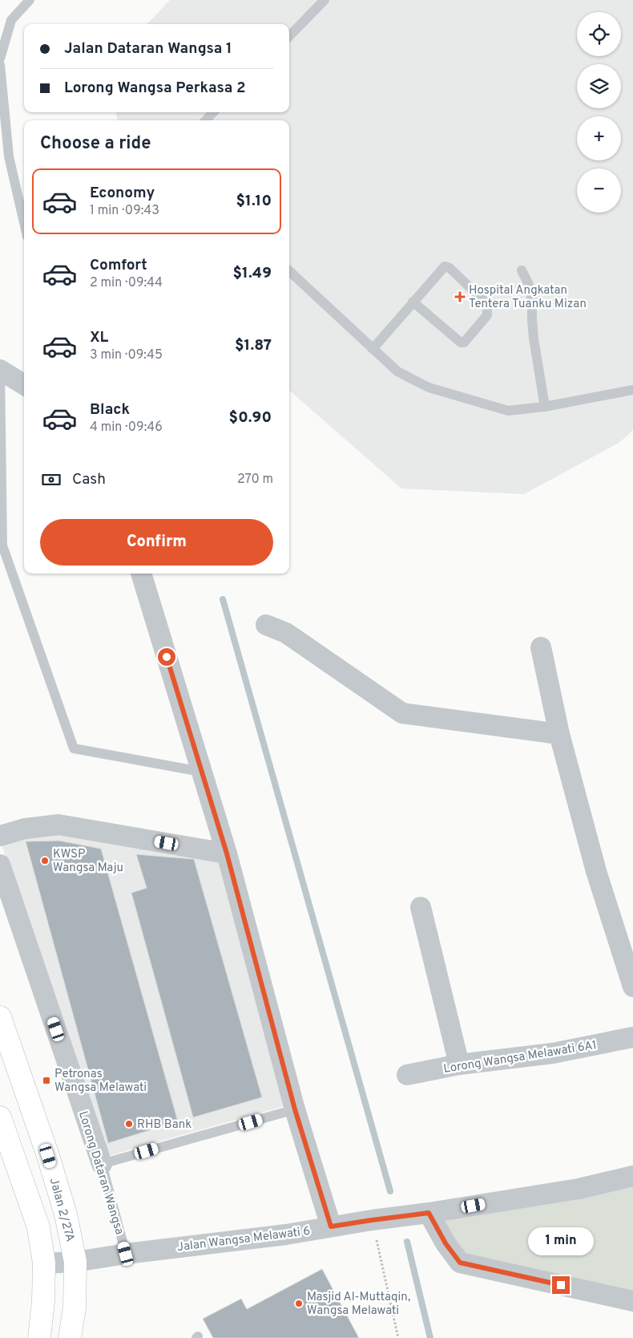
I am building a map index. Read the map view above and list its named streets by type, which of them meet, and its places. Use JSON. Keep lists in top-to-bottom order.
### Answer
{
  "streets": {
    "main road": ["Jalan 2/27A"],
    "street": ["Lorong Wangsa Melawati 6A1", "Lorong Dataran Wangsa", "Jalan Wangsa Melawati 6"]
  },
  "crossings": [
    ["Lorong Dataran Wangsa", "Jalan Wangsa Melawati 6"],
    ["Jalan 2/27A", "Jalan Wangsa Melawati 6"]
  ],
  "places": {
    "health": ["Hospital Angkatan Tentera Tuanku Mizan"],
    "other": ["KWSP Wangsa Maju", "RHB Bank", "Masjid Al-Muttaqin, Wangsa Melawati"],
    "transit": ["Petronas Wangsa Melawati"]
  },
  "page": {
    "map_buttons": ["+", "−"],
    "banner": ["Jalan Dataran Wangsa 1", "Lorong Wangsa Perkasa 2"],
    "heading": "Choose a ride",
    "list": [
      {
        "name": "Economy",
        "note": "1 min · 09:43",
        "value": "$1.10"
      },
      {
        "name": "Comfort",
        "note": "2 min · 09:44",
        "value": "$1.49"
      },
      {
        "name": "XL",
        "note": "3 min · 09:45",
        "value": "$1.87"
      },
      {
        "name": "Black",
        "note": "4 min · 09:46",
        "value": "$0.90"
      }
    ],
    "pay": ["Cash", "270 m"],
    "buttons": "Confirm",
    "bubble": "1 min"
  }
}
